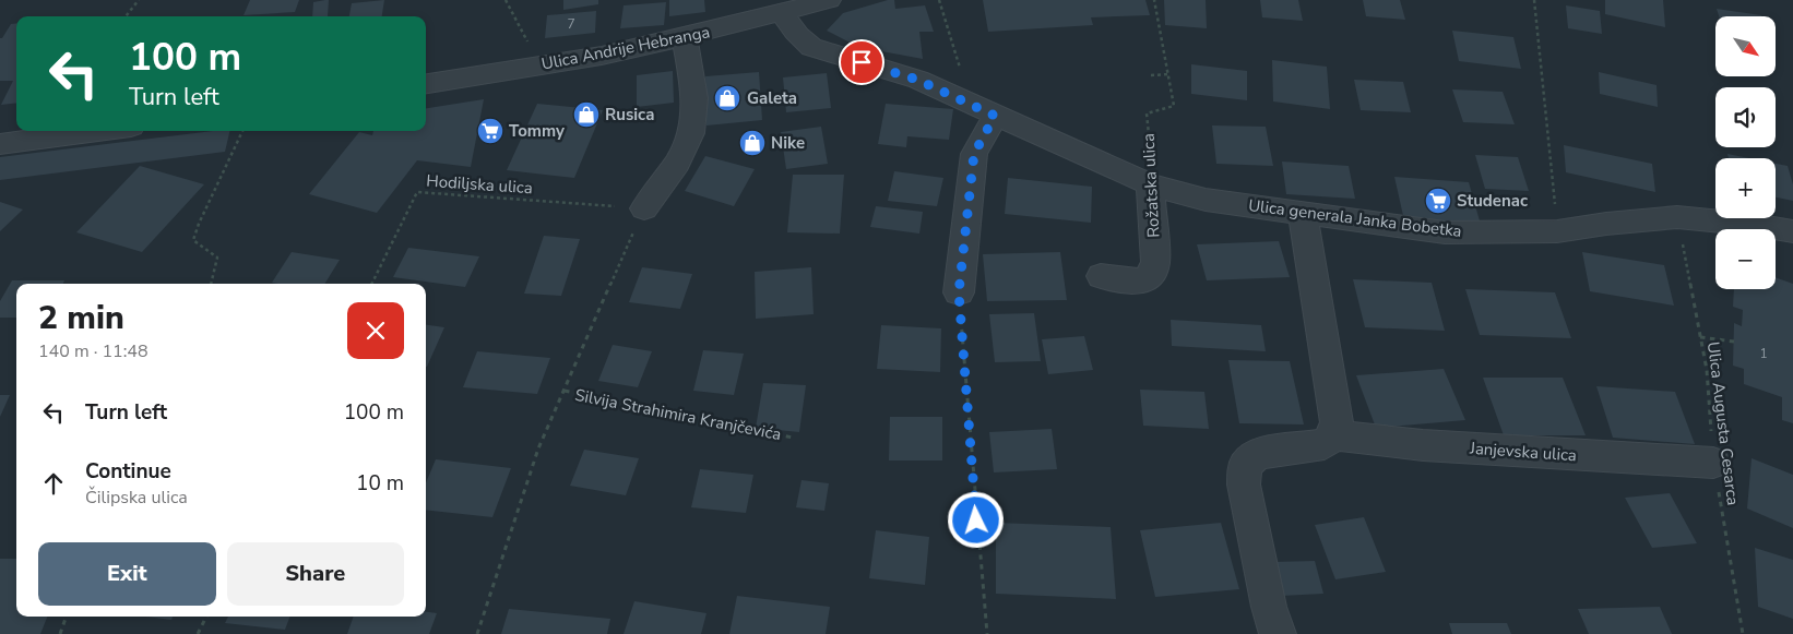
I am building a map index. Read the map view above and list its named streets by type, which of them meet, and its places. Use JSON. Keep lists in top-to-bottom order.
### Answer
{
  "streets": {
    "street": [
      "Ulica Andrije Hebranga",
      "Rožatska ulica",
      "Ulica generala Janka Bobetka",
      "Janjevska ulica"
    ],
    "path": ["Hodiljska ulica", "Silvija Strahimira Kranjčevića", "Ulica Augusta Cesarca"]
  },
  "crossings": [
    ["Ulica Andrije Hebranga", "Ulica generala Janka Bobetka"],
    ["Hodiljska ulica", "Silvija Strahimira Kranjčevića"],
    ["Rožatska ulica", "Ulica generala Janka Bobetka"],
    ["Ulica generala Janka Bobetka", "Ulica Augusta Cesarca"],
    ["Ulica Augusta Cesarca", "Janjevska ulica"]
  ],
  "places": {
    "shop": ["Galeta", "Rusica", "Nike"],
    "supermarket": ["Tommy", "Studenac"]
  },
  "house_numbers": ["7", "1"],
  "north": "bottom right",
  "page": {
    "map_buttons": ["+", "−"],
    "turn": ["100 m", "Turn left"],
    "heading": ["2 min", "140 m · 11:48"],
    "list": [
      {
        "name": "Turn left",
        "value": "100 m"
      },
      {
        "name": "Continue",
        "note": "Čilipska ulica",
        "value": "10 m"
      }
    ],
    "buttons": ["Exit", "Share"]
  }
}
